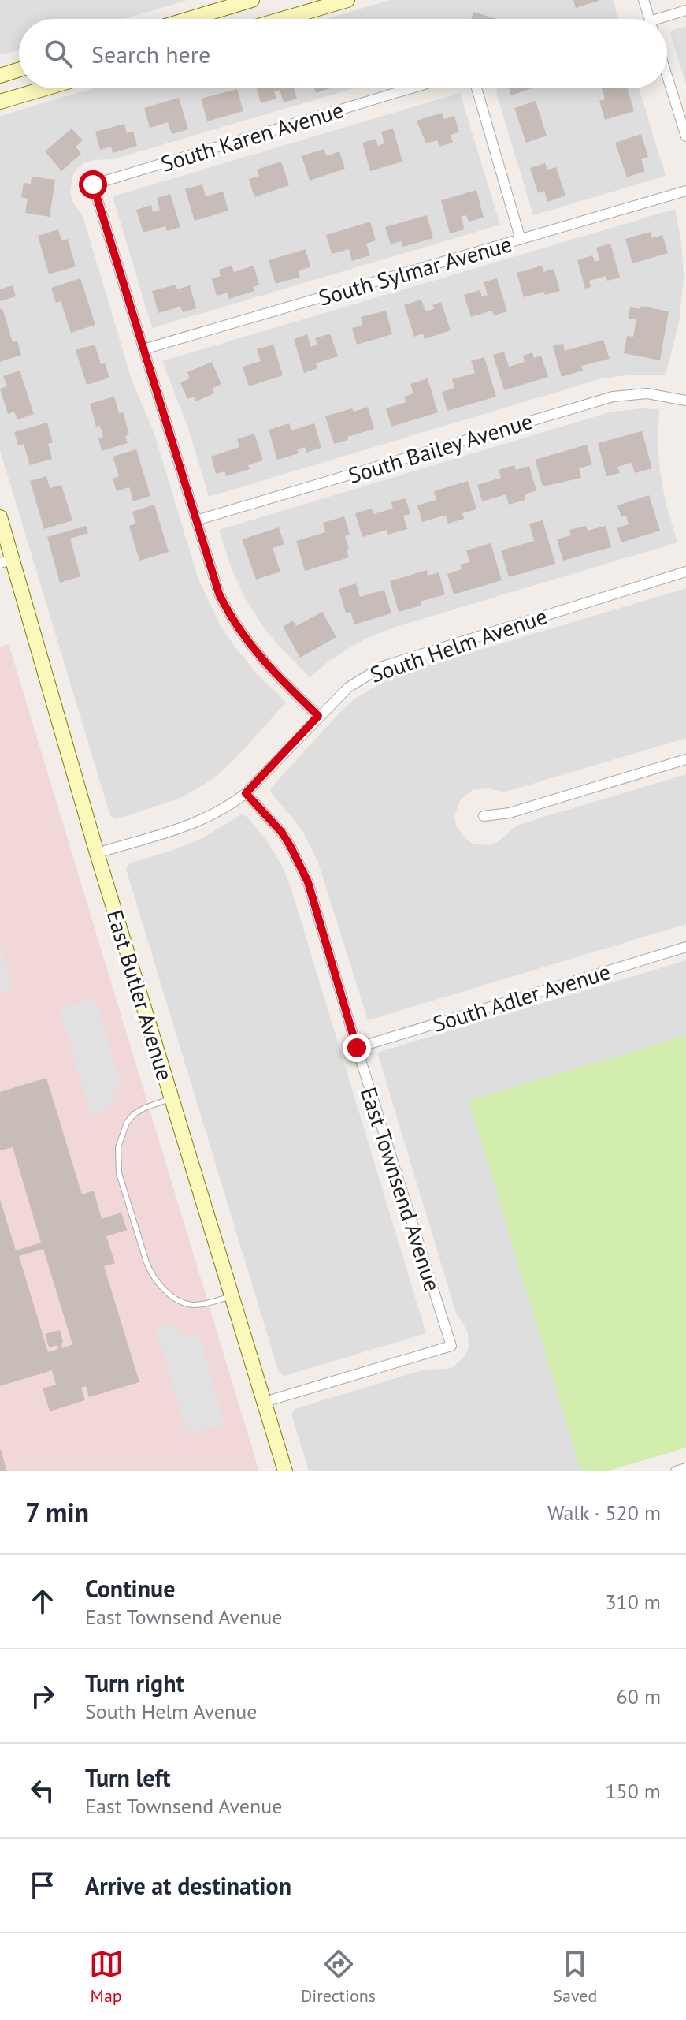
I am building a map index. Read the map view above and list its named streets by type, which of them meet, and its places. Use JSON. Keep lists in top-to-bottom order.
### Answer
{
  "streets": {
    "street": [
      "South Karen Avenue",
      "South Sylmar Avenue",
      "South Bailey Avenue",
      "South Helm Avenue",
      "East Butler Avenue",
      "South Adler Avenue",
      "East Townsend Avenue"
    ]
  },
  "crossings": [
    ["South Karen Avenue", "South Sylmar Avenue"],
    ["South Helm Avenue", "East Butler Avenue"],
    ["South Helm Avenue", "East Townsend Avenue"],
    ["East Butler Avenue", "East Townsend Avenue"],
    ["South Adler Avenue", "East Townsend Avenue"]
  ],
  "page": {
    "search": "Search here",
    "heading": ["7 min", "Walk · 520 m"],
    "list": [
      ["Continue", "East Townsend Avenue", "310 m"],
      ["Turn right", "South Helm Avenue", "60 m"],
      ["Turn left", "East Townsend Avenue", "150 m"],
      "Arrive at destination"
    ],
    "nav": ["Map", "Directions", "Saved"]
  }
}
